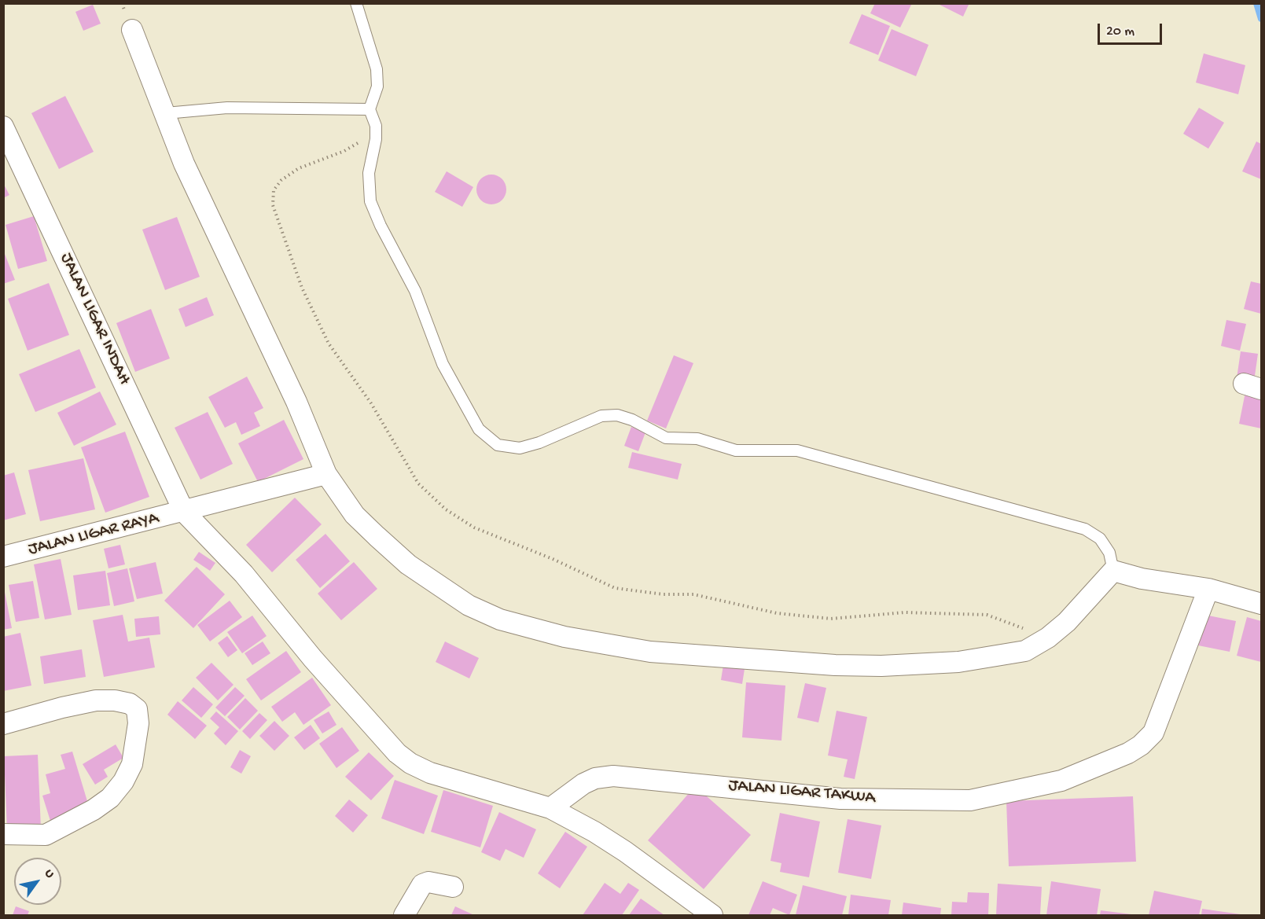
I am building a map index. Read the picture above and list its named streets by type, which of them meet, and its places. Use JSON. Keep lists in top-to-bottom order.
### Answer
{
  "streets": {
    "street": ["JALAN LIGAR INDAH", "JALAN LIGAR RAYA", "JALAN LIGAR TAKWA"]
  },
  "crossings": [
    ["JALAN LIGAR INDAH", "JALAN LIGAR RAYA"],
    ["JALAN LIGAR INDAH", "JALAN LIGAR TAKWA"]
  ],
  "scale_bar": "20 m",
  "north": "top right"
}
